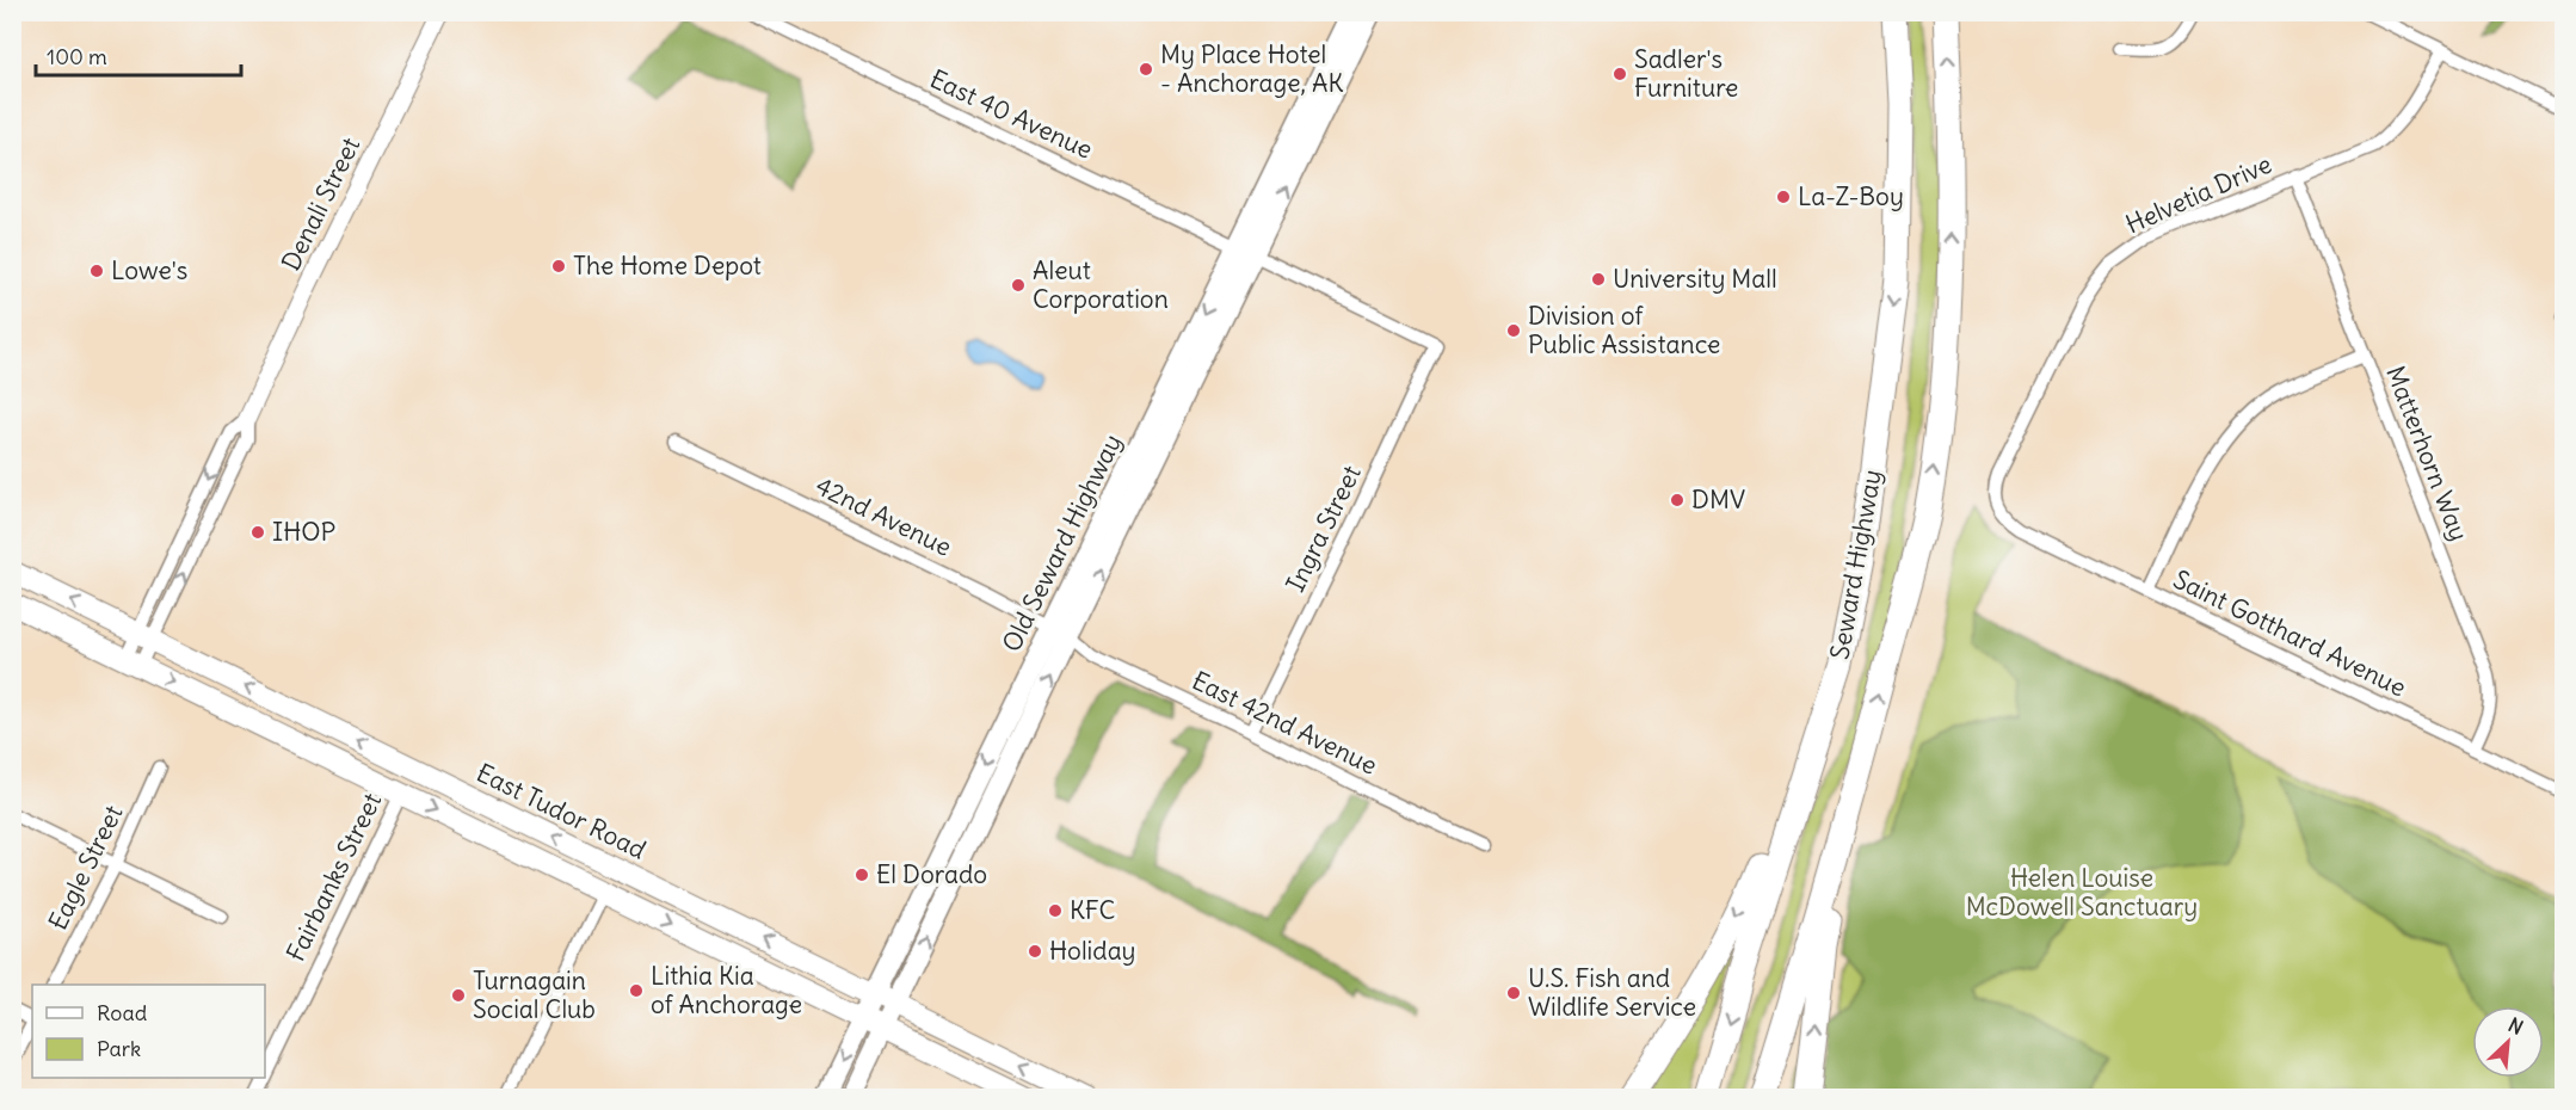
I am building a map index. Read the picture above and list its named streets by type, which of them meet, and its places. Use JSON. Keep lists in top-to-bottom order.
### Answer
{
  "streets": {
    "highway": ["Seward Highway"],
    "main road": ["Old Seward Highway", "East Tudor Road"],
    "street": [
      "East 40 Avenue",
      "Helvetia Drive",
      "Denali Street",
      "Matterhorn Way",
      "42nd Avenue",
      "Ingra Street",
      "Saint Gotthard Avenue",
      "East 42nd Avenue",
      "Eagle Street",
      "Fairbanks Street"
    ]
  },
  "crossings": [
    ["East 40 Avenue", "Ingra Street"],
    ["East 40 Avenue", "Old Seward Highway"],
    ["Helvetia Drive", "Matterhorn Way"],
    ["Helvetia Drive", "Saint Gotthard Avenue"],
    ["Denali Street", "East Tudor Road"],
    ["Matterhorn Way", "Saint Gotthard Avenue"],
    ["42nd Avenue", "Old Seward Highway"],
    ["42nd Avenue", "East 42nd Avenue"],
    ["Ingra Street", "East 42nd Avenue"],
    ["Old Seward Highway", "East 42nd Avenue"],
    ["Old Seward Highway", "East Tudor Road"]
  ],
  "parks": ["Helen Louise McDowell Sanctuary"],
  "places": [
    "My Place Hotel - Anchorage, AK",
    "Sadler's Furniture",
    "La-Z-Boy",
    "The Home Depot",
    "Lowe's",
    "University Mall",
    "Aleut Corporation",
    "Division of Public Assistance",
    "DMV",
    "IHOP",
    "El Dorado",
    "KFC",
    "Holiday",
    "Lithia Kia of Anchorage",
    "U.S. Fish and Wildlife Service",
    "Turnagain Social Club"
  ],
  "legend": ["Road", "Park"],
  "scale_bar": "100 m",
  "north": "top right"
}
